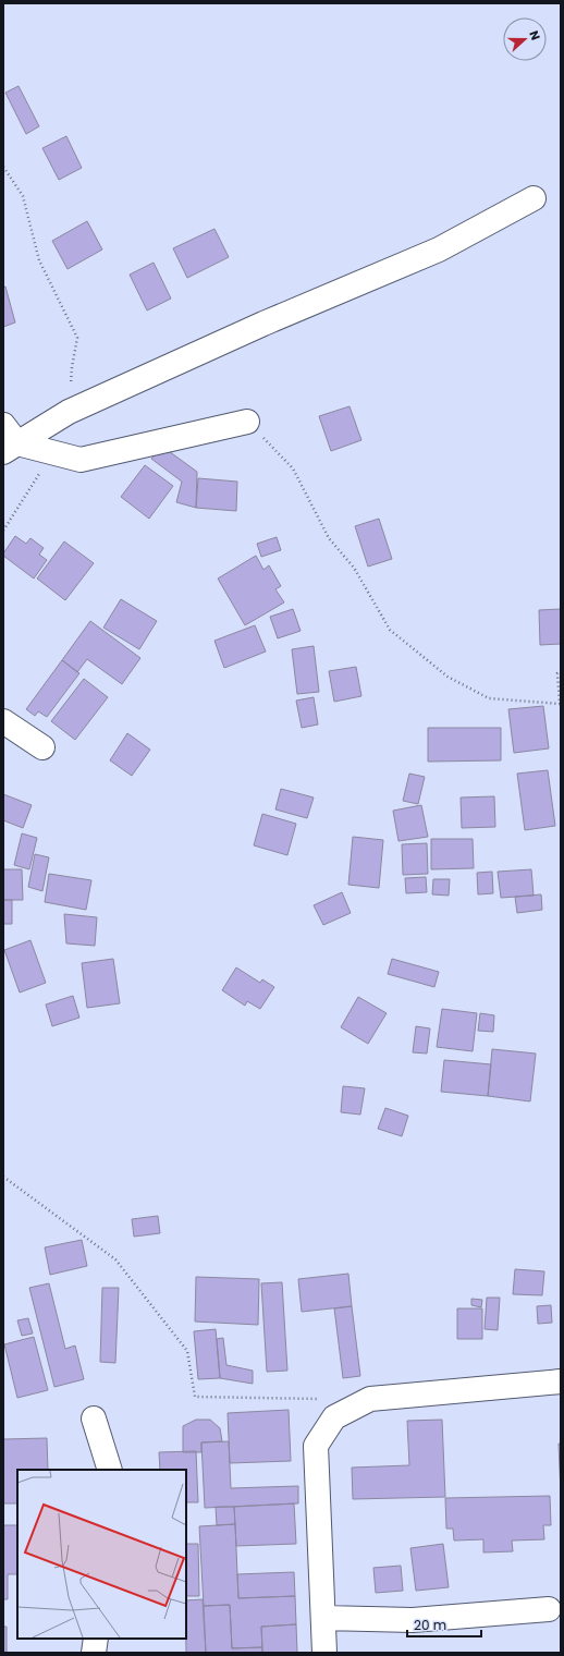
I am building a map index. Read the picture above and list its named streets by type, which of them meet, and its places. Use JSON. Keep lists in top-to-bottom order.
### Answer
{
  "scale_bar": "20 m",
  "north": "right"
}
